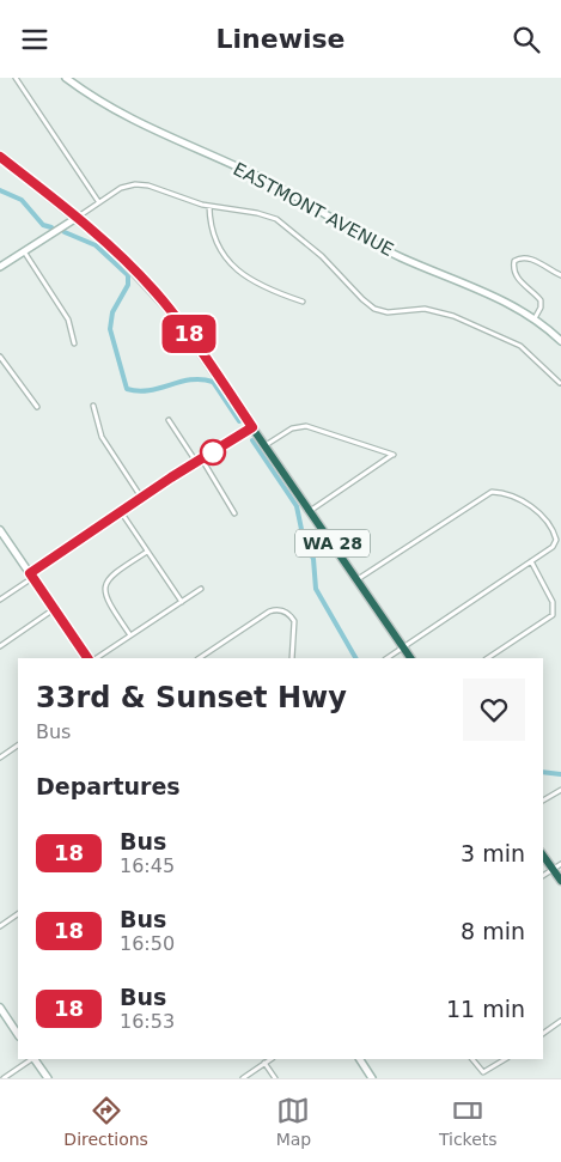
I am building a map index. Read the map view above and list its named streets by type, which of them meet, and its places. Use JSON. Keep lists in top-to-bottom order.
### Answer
{
  "streets": {
    "highway": ["WA 28"],
    "main road": ["EASTMONT AVENUE"]
  },
  "lines": ["bus line 18"],
  "page": {
    "header": "Linewise",
    "on_map": "18",
    "heading": [
      ["33rd & Sunset Hwy", "Bus"],
      "Departures"
    ],
    "list": [
      {
        "mark": "18",
        "name": "Bus",
        "note": "16:45",
        "value": "3 min"
      },
      {
        "mark": "18",
        "name": "Bus",
        "note": "16:50",
        "value": "8 min"
      },
      {
        "mark": "18",
        "name": "Bus",
        "note": "16:53",
        "value": "11 min"
      }
    ],
    "tabs": ["Directions", "Map", "Tickets"]
  }
}
